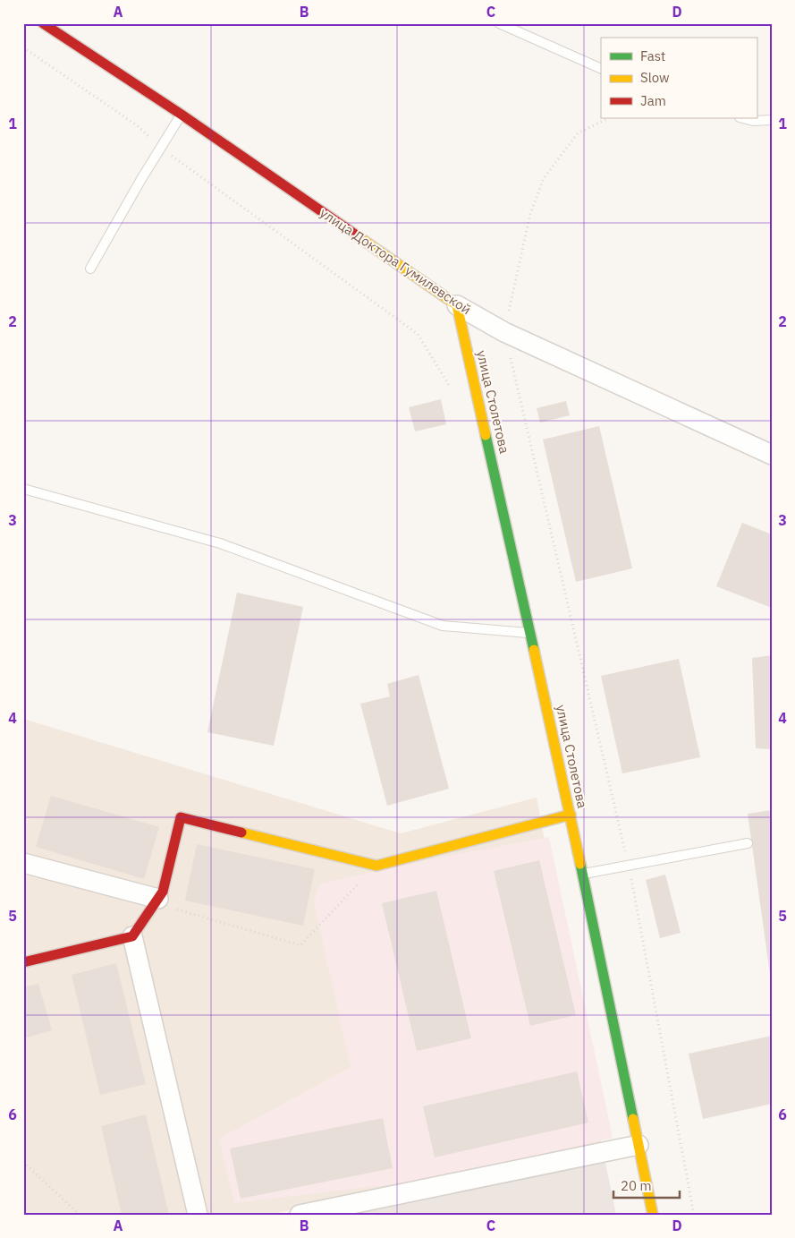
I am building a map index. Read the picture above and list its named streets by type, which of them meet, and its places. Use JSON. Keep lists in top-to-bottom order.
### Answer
{
  "streets": {
    "main road": ["улица Доктора Гумилевской", "улица Столетова"]
  },
  "crossings": [
    ["улица Доктора Гумилевской", "улица Столетова"]
  ],
  "legend": ["Fast", "Slow", "Jam"],
  "scale_bar": "20 m",
  "grid": {
    "columns": [
      "A",
      "B",
      "C",
      "D"
    ],
    "rows": [
      "1",
      "2",
      "3",
      "4",
      "5",
      "6"
    ]
  }
}
